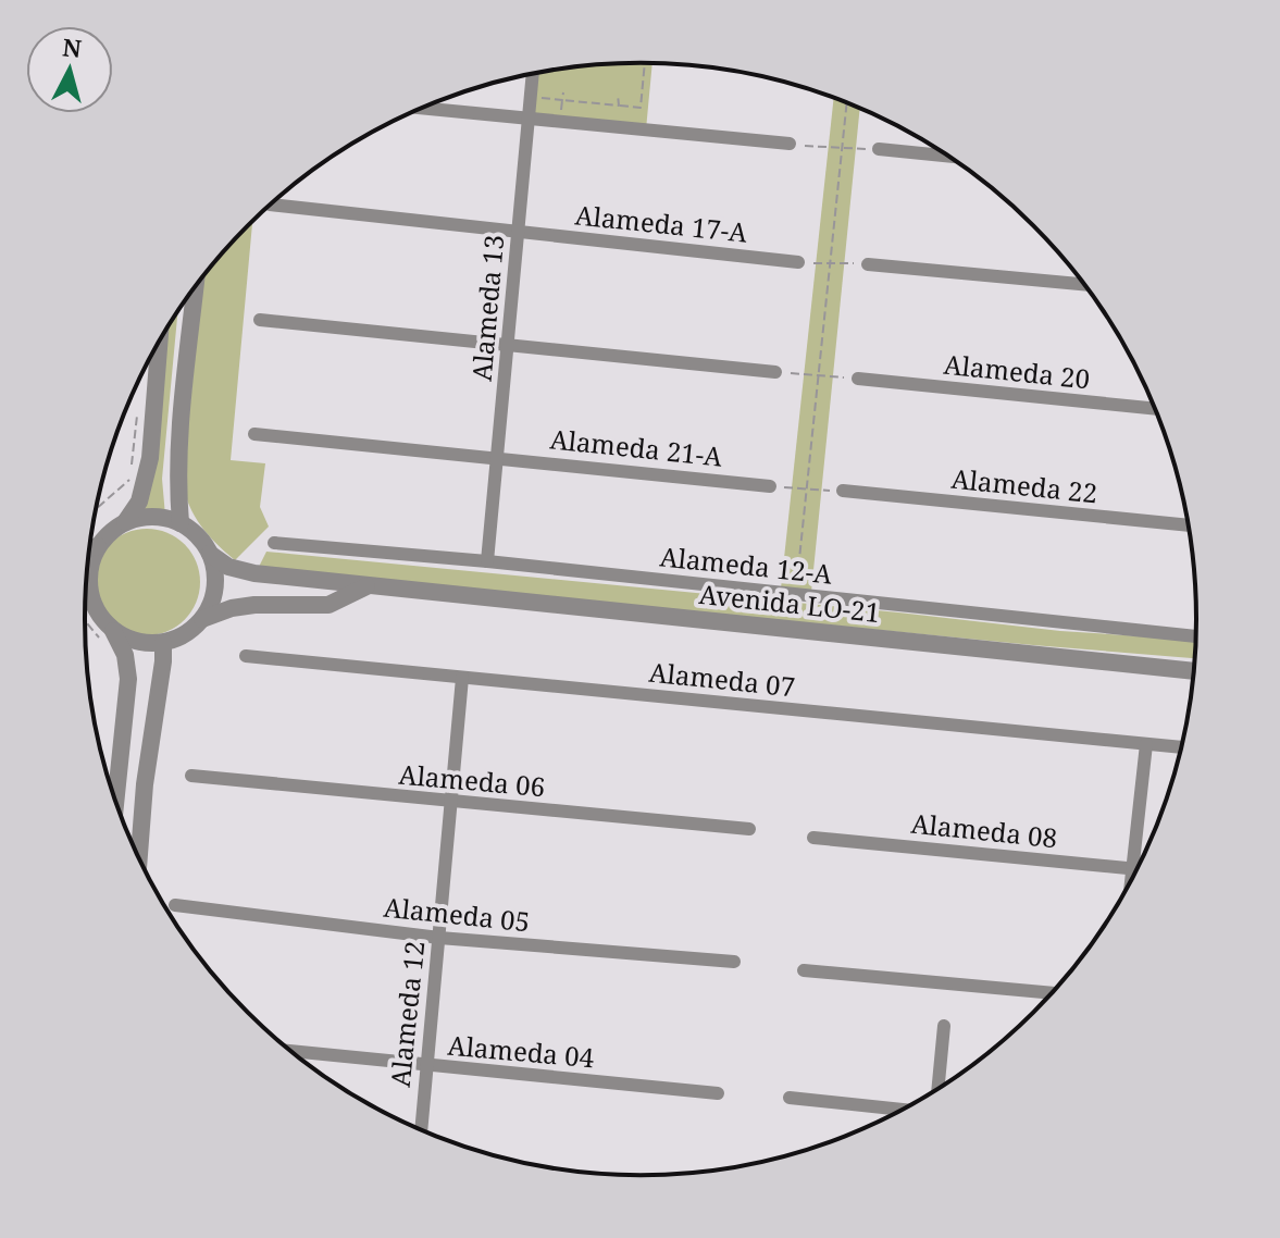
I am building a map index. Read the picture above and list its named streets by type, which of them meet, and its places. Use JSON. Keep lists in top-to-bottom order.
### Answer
{
  "streets": {
    "street": [
      "Alameda 17-A",
      "Alameda 13",
      "Alameda 20",
      "Alameda 21-A",
      "Alameda 22",
      "Alameda 12-A",
      "Avenida LO-21",
      "Alameda 07",
      "Alameda 06",
      "Alameda 08",
      "Alameda 05",
      "Alameda 12",
      "Alameda 04"
    ]
  },
  "crossings": [
    ["Alameda 17-A", "Alameda 13"],
    ["Alameda 13", "Alameda 21-A"],
    ["Alameda 13", "Alameda 12-A"],
    ["Alameda 07", "Alameda 12"],
    ["Alameda 06", "Alameda 12"],
    ["Alameda 05", "Alameda 12"],
    ["Alameda 12", "Alameda 04"]
  ],
  "north": "top"
}
